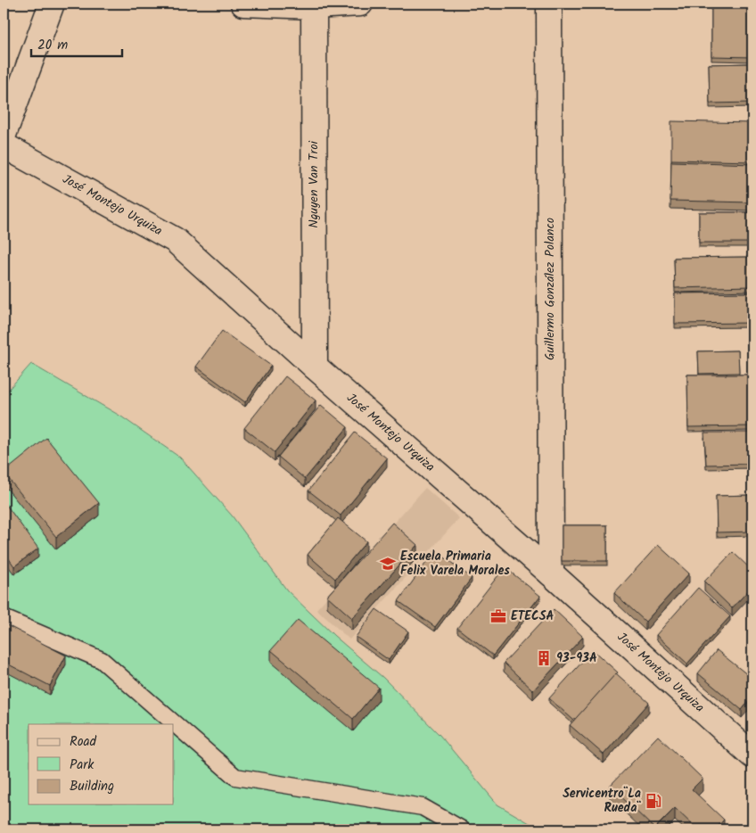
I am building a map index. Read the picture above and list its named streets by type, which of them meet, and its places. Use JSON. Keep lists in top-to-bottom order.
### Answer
{
  "streets": {
    "street": ["Nguyen Van Troi", "José Montejo Urquiza", "Guillermo González Polanco"]
  },
  "crossings": [
    ["Nguyen Van Troi", "José Montejo Urquiza"],
    ["José Montejo Urquiza", "Guillermo González Polanco"]
  ],
  "places": {
    "school or university": ["Escuela Primaria Felix Varela Morales"],
    "office": ["ETECSA"],
    "building": ["93-93A"],
    "fuel station": ["Servicentro¨La Rueda¨"]
  },
  "legend": ["Road", "Park", "Building"],
  "scale_bar": "20 m"
}
